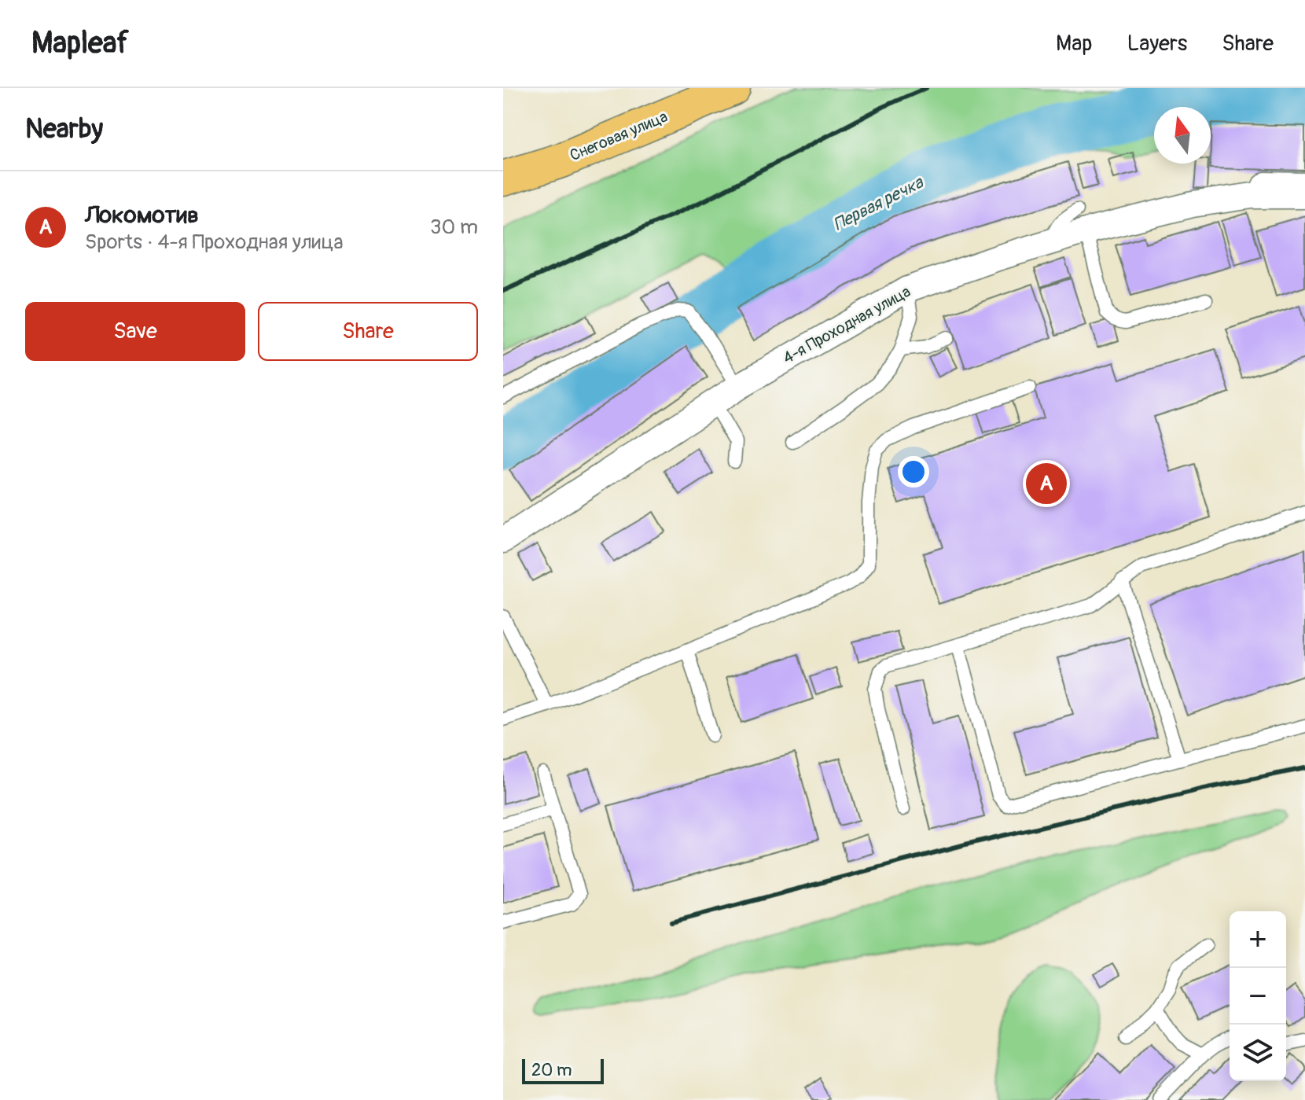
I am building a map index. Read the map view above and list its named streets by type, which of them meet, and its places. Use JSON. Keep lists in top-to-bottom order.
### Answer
{
  "streets": {
    "main road": ["Снеговая улица"],
    "street": ["4-я Проходная улица"]
  },
  "water": ["Первая речка"],
  "scale_bar": "20 m",
  "north": "top",
  "page": {
    "header": "Mapleaf",
    "nav": ["Map", "Layers", "Share"],
    "heading": "Nearby",
    "list": [
      {
        "mark": "A",
        "name": "Локомотив",
        "note": "Sports · 4-я Проходная улица",
        "value": "30 m"
      }
    ],
    "buttons": ["Save", "Share"],
    "pins": "A",
    "map_buttons": ["+", "−"],
    "scale": "20 m"
  }
}
